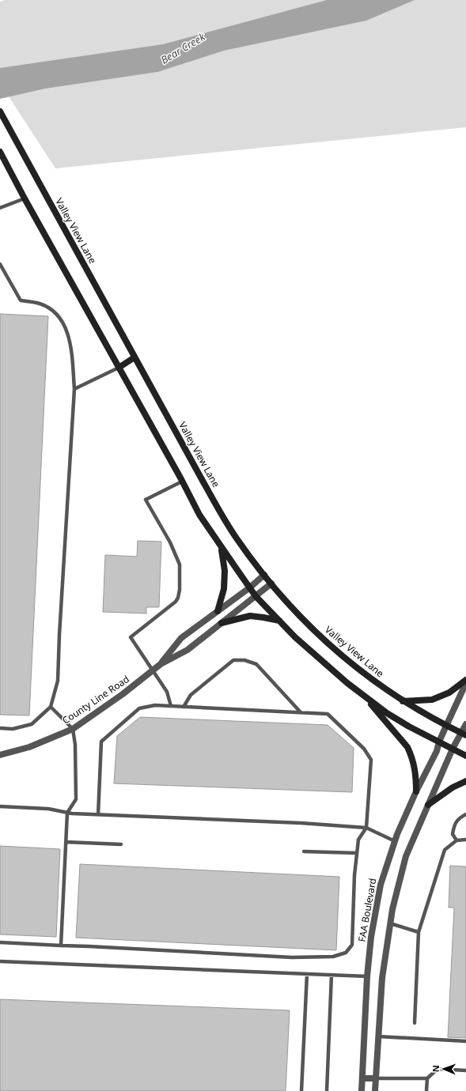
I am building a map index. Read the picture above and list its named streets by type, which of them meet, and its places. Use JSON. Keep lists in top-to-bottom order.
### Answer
{
  "streets": {
    "main road": ["Valley View Lane"],
    "street": ["County Line Road", "FAA Boulevard"]
  },
  "crossings": [
    ["Valley View Lane", "County Line Road"],
    ["Valley View Lane", "FAA Boulevard"]
  ],
  "water": ["Bear Creek"],
  "north": "left"
}
